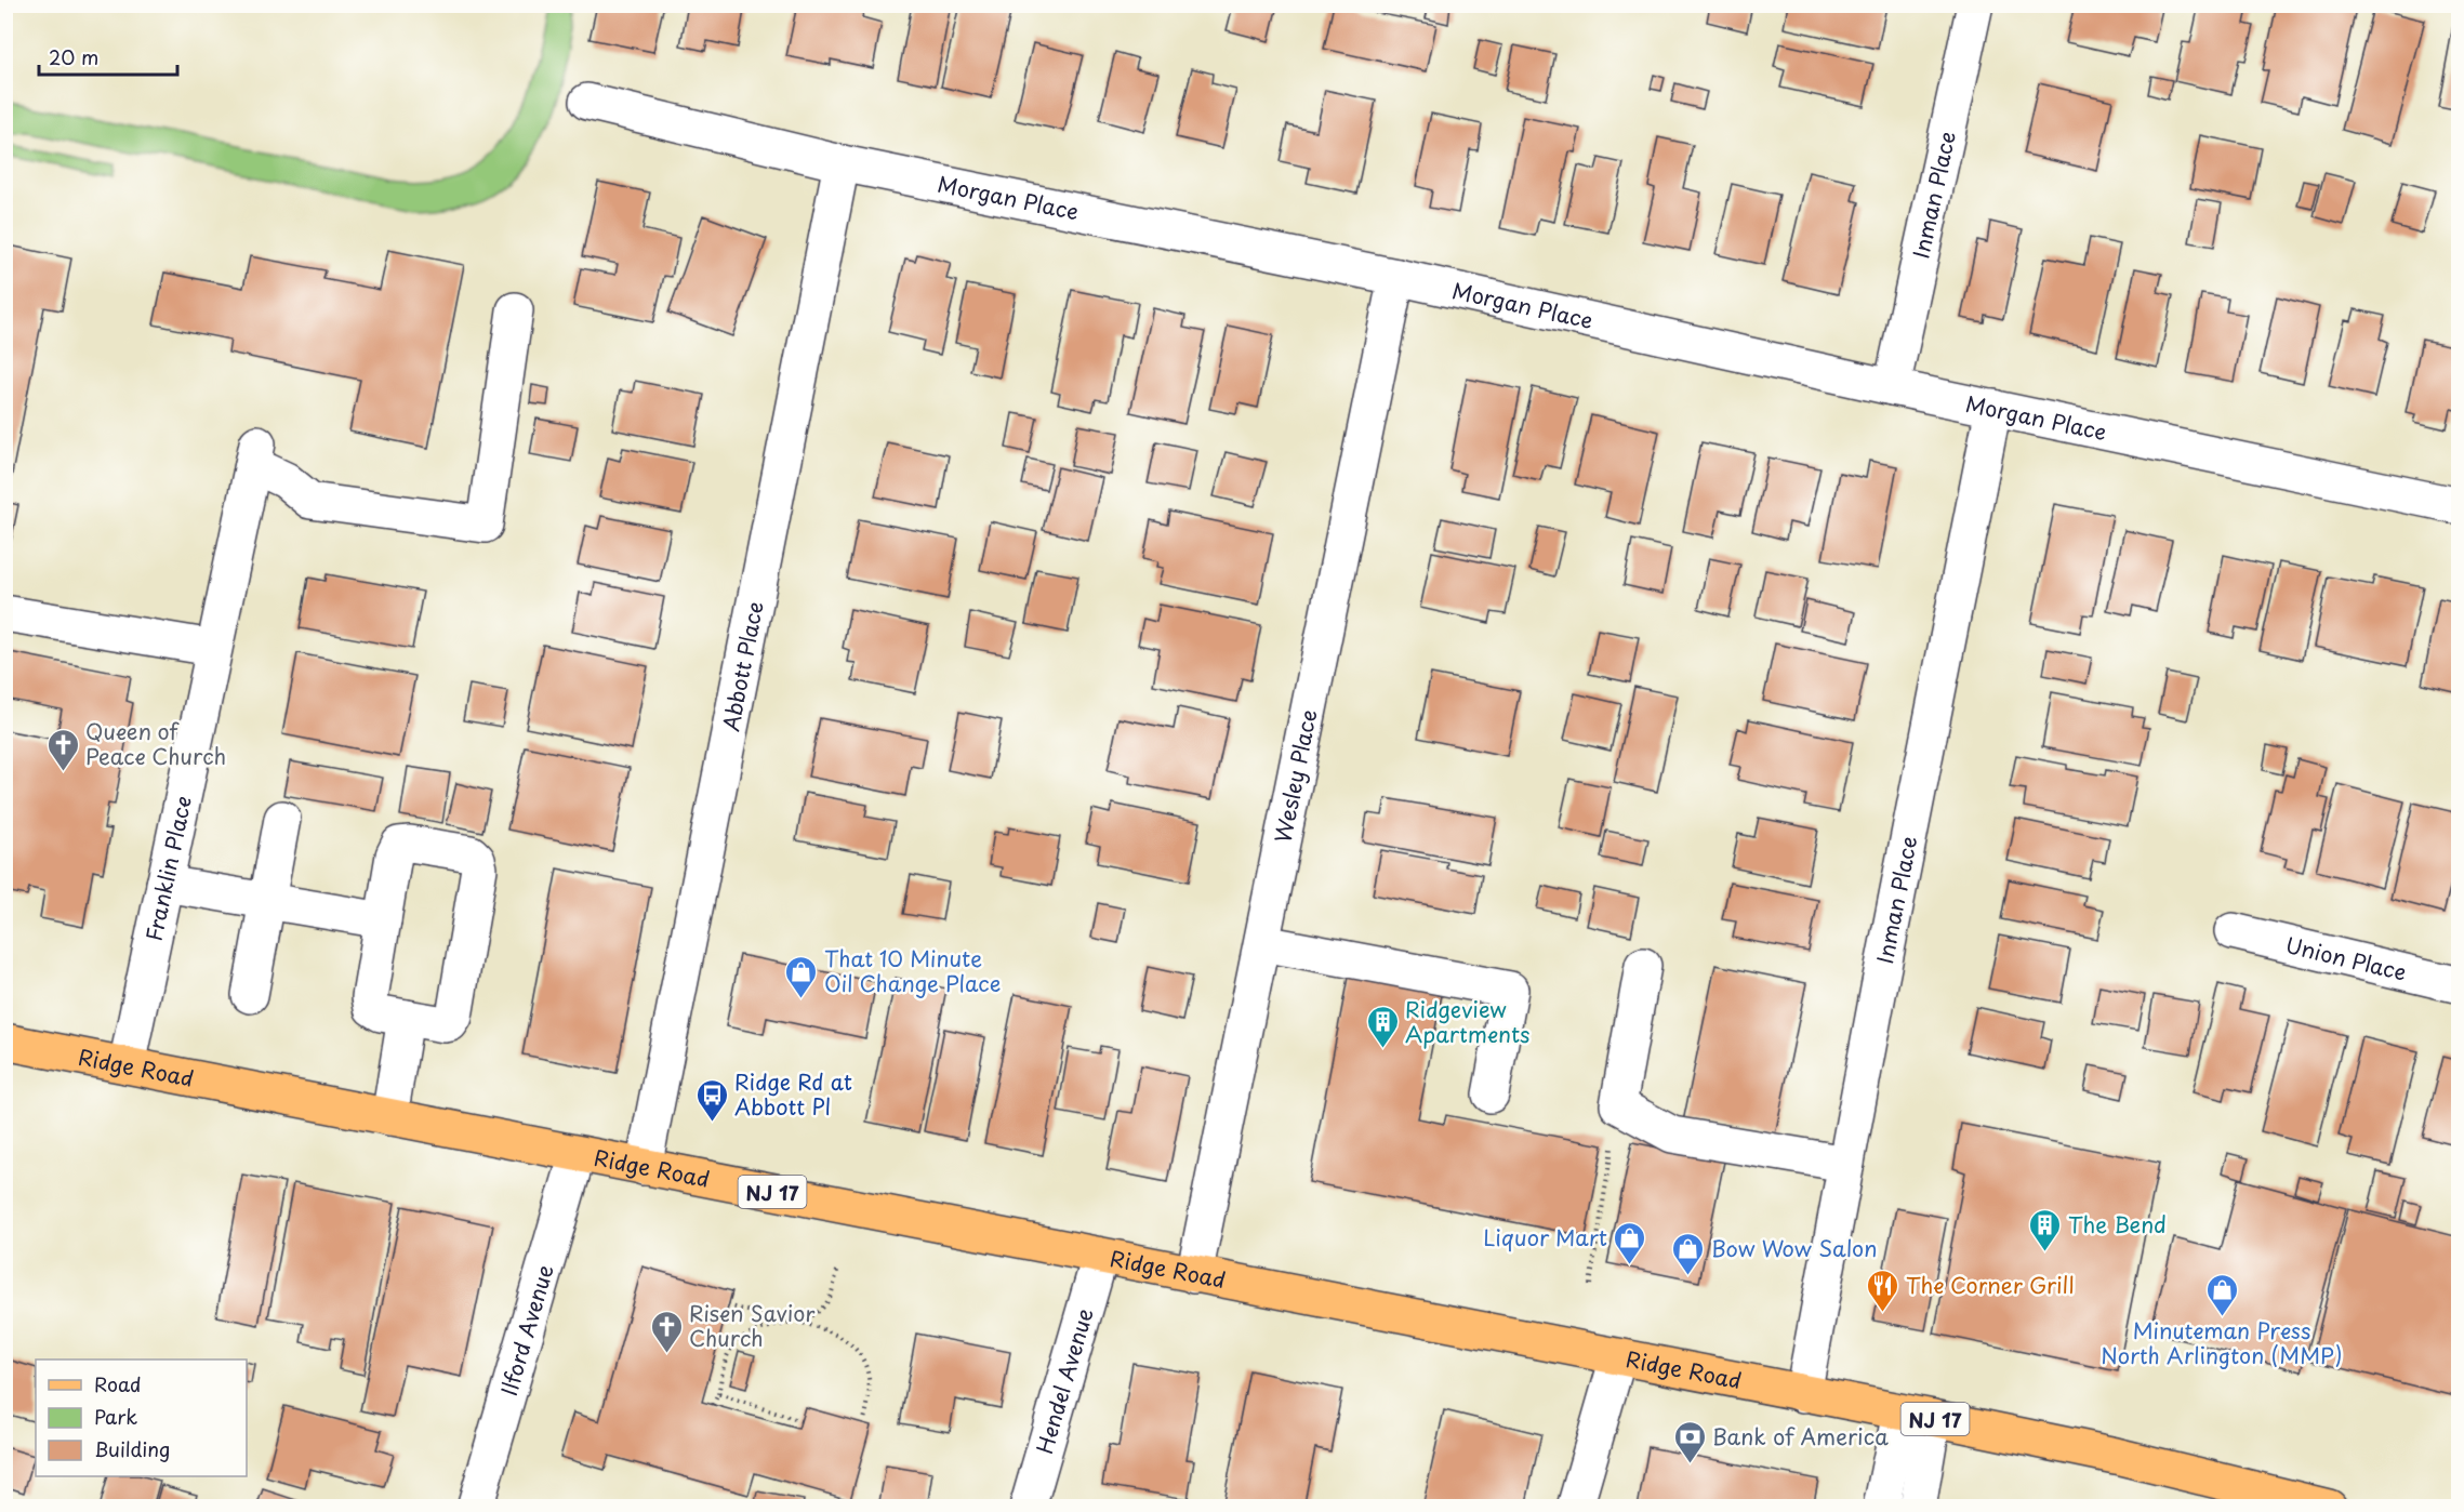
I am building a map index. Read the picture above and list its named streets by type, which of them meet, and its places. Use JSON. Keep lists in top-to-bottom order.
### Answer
{
  "streets": {
    "main road": ["Ridge Road", "NJ 17"],
    "street": [
      "Inman Place",
      "Morgan Place",
      "Abbott Place",
      "Wesley Place",
      "Franklin Place",
      "Union Place",
      "Ilford Avenue",
      "Hendel Avenue"
    ]
  },
  "crossings": [
    ["Inman Place", "Morgan Place"],
    ["Inman Place", "Ridge Road"],
    ["Morgan Place", "Abbott Place"],
    ["Morgan Place", "Wesley Place"],
    ["Abbott Place", "Ridge Road"],
    ["Wesley Place", "Ridge Road"],
    ["Franklin Place", "Ridge Road"],
    ["Ridge Road", "Ilford Avenue"],
    ["Ridge Road", "Hendel Avenue"]
  ],
  "places": {
    "church": ["Queen of Peace Church", "Risen Savior Church"],
    "shop": [
      "That 10 Minute Oil Change Place",
      "Liquor Mart",
      "Bow Wow Salon",
      "Minuteman Press North Arlington (MMP)"
    ],
    "building": ["Ridgeview Apartments", "The Bend"],
    "bus stop": ["Ridge Rd at Abbott Pl"],
    "restaurant": ["The Corner Grill"],
    "bank": ["Bank of America"]
  },
  "legend": ["Road", "Park", "Building"],
  "scale_bar": "20 m"
}
